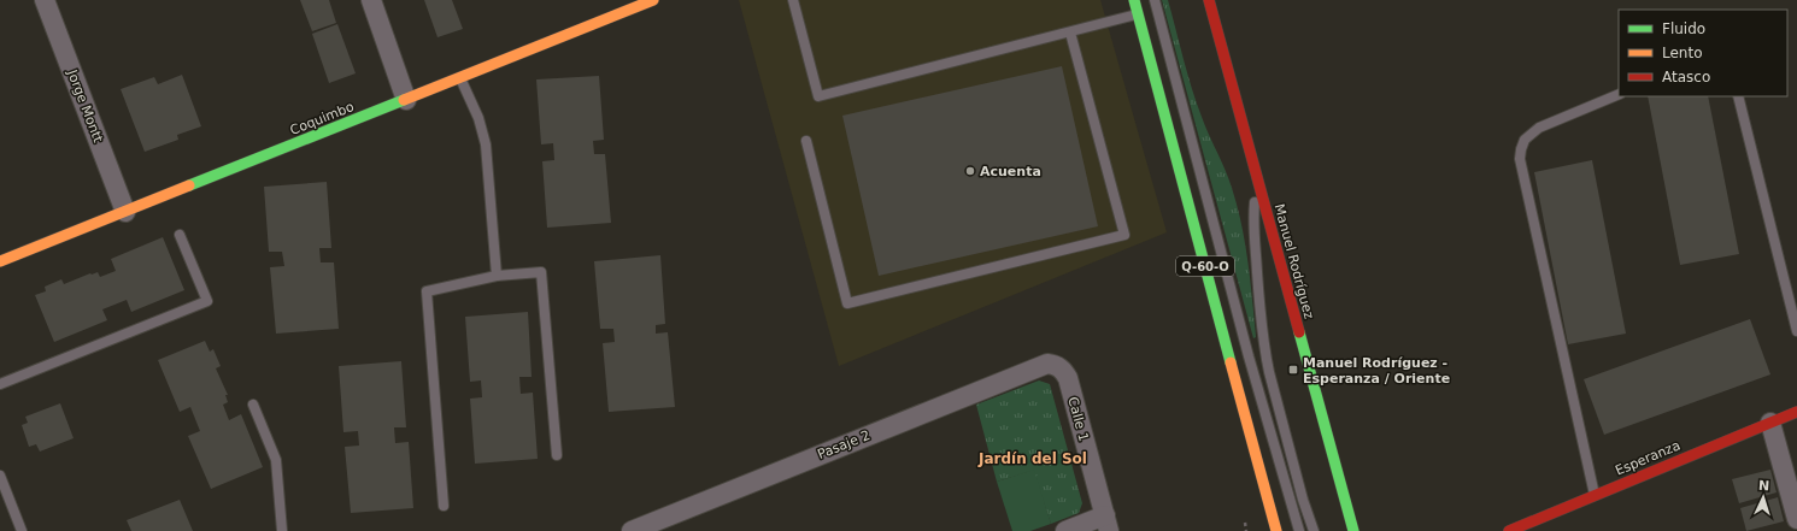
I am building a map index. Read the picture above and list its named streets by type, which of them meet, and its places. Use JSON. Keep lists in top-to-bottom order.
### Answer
{
  "streets": {
    "main road": [
      "Coquimbo",
      "Manuel Rodríguez",
      "Q-60-O",
      "Esperanza"
    ],
    "street": ["Jorge Montt", "Calle 1", "Pasaje 2"]
  },
  "crossings": [
    ["Jorge Montt", "Coquimbo"],
    ["Calle 1", "Pasaje 2"]
  ],
  "districts": ["Jardín del Sol"],
  "places": {
    "other": ["Acuenta"],
    "transit": ["Manuel Rodríguez - Esperanza / Oriente"]
  },
  "legend": ["Fluido", "Lento", "Atasco"],
  "north": "top"
}
